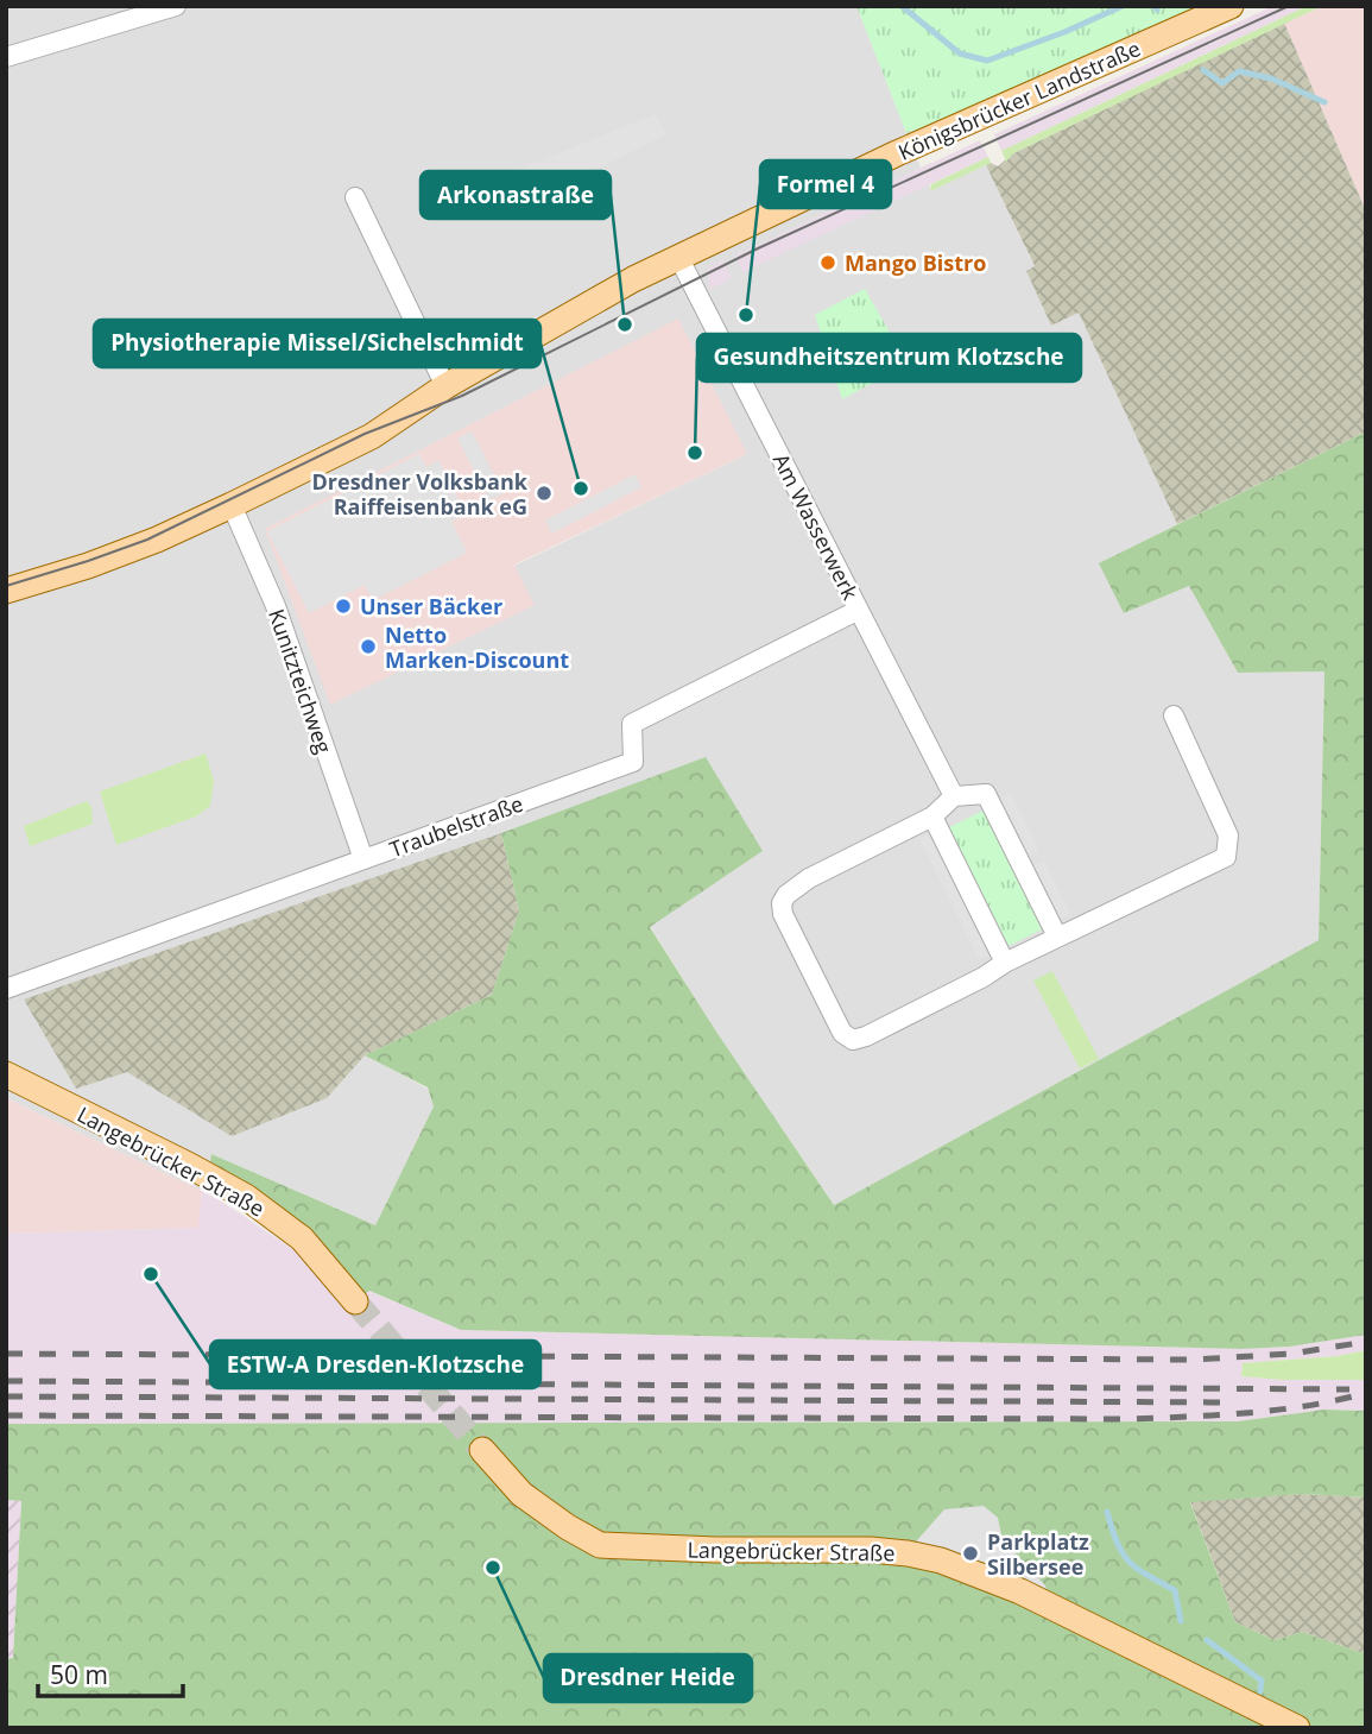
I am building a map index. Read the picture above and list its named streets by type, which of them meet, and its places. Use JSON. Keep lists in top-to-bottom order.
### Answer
{
  "streets": {
    "main road": ["Königsbrücker Landstraße", "Langebrücker Straße"],
    "street": ["Am Wasserwerk", "Kunitzteichweg", "Traubelstraße"]
  },
  "crossings": [
    ["Königsbrücker Landstraße", "Am Wasserwerk"],
    ["Königsbrücker Landstraße", "Kunitzteichweg"],
    ["Am Wasserwerk", "Traubelstraße"],
    ["Kunitzteichweg", "Traubelstraße"]
  ],
  "places": [
    "Mango Bistro",
    "Formel 4",
    "Arkonastraße",
    "Gesundheitszentrum Klotzsche",
    "Physiotherapie Missel/Sichelschmidt",
    "Dresdner Volksbank Raiffeisenbank eG",
    "Unser Bäcker",
    "Netto Marken-Discount",
    "ESTW-A Dresden-Klotzsche",
    "Parkplatz Silbersee",
    "Dresdner Heide"
  ],
  "scale_bar": "50 m"
}
